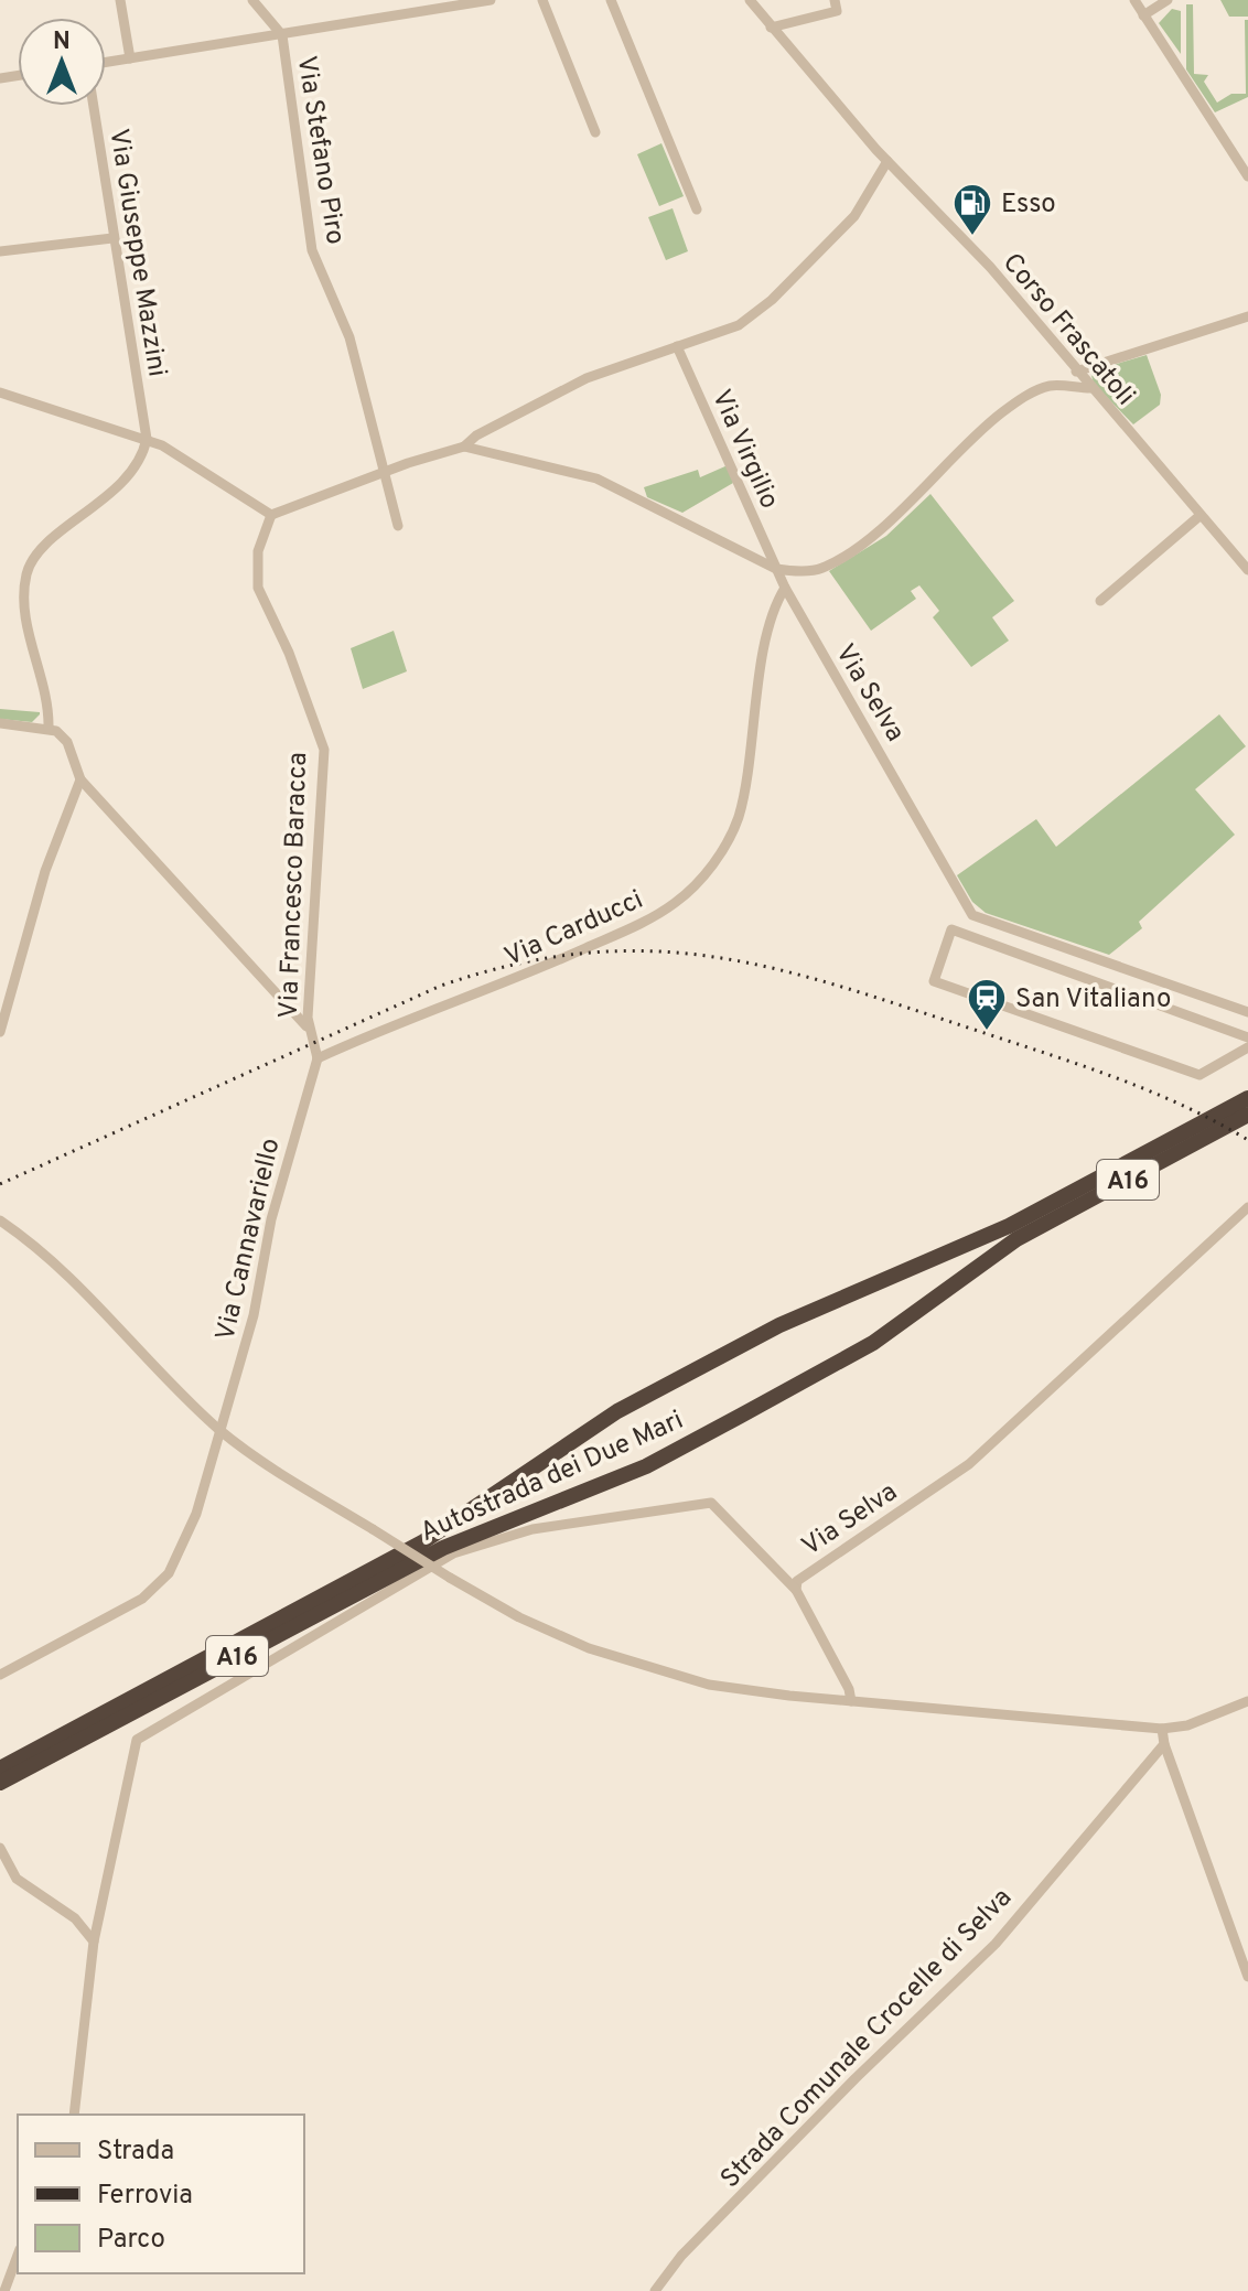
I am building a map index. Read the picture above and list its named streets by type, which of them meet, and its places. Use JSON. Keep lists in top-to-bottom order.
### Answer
{
  "streets": {
    "highway": ["A16", "Autostrada dei Due Mari"],
    "street": [
      "Via Stefano Piro",
      "Via Giuseppe Mazzini",
      "Corso Frascatoli",
      "Via Virgilio",
      "Via Selva",
      "Via Francesco Baracca",
      "Via Carducci",
      "Via Cannavariello",
      "Strada Comunale Crocelle di Selva"
    ]
  },
  "crossings": [
    ["Via Virgilio", "Via Selva"],
    ["Via Selva", "Via Carducci"],
    ["Via Francesco Baracca", "Via Carducci"],
    ["Via Francesco Baracca", "Via Cannavariello"],
    ["Via Carducci", "Via Cannavariello"]
  ],
  "places": {
    "fuel station": ["Esso"],
    "station": ["San Vitaliano"]
  },
  "legend": ["Strada", "Ferrovia", "Parco"],
  "north": "top"
}
